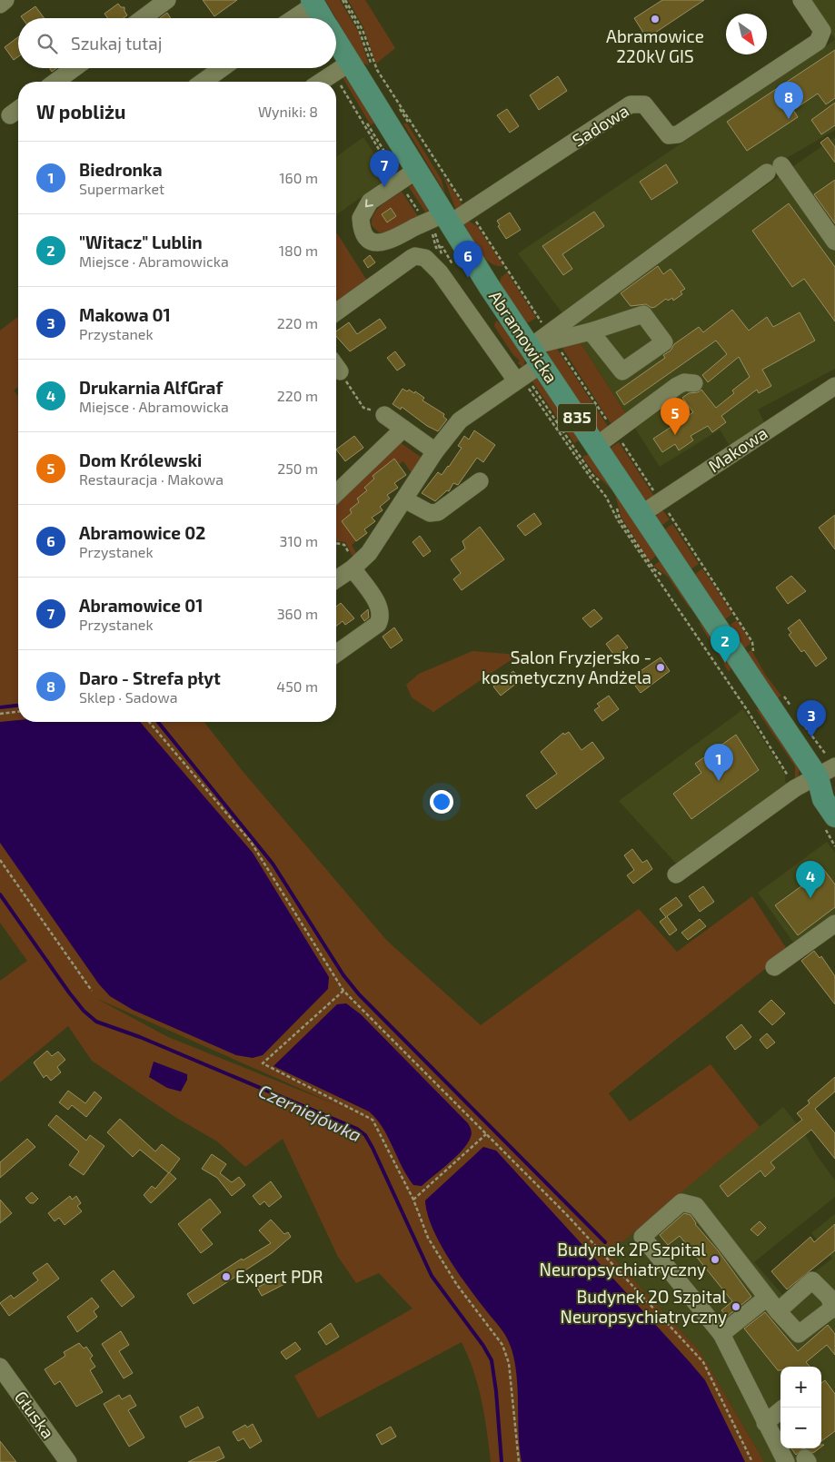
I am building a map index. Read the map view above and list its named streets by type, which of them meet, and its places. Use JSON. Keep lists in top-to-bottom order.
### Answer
{
  "streets": {
    "main road": ["Abramowicka", "835"],
    "street": ["Sadowa", "Makowa", "Głuska"]
  },
  "crossings": [
    ["Sadowa", "Abramowicka"],
    ["Abramowicka", "Makowa"]
  ],
  "water": ["Czerniejówka"],
  "places": [
    "Abramowice 220kV GIS",
    "Salon Fryzjersko - kosmetyczny Andżela",
    "Budynek 2P Szpital Neuropsychiatryczny",
    "Expert PDR",
    "Budynek 2O Szpital Neuropsychiatryczny"
  ],
  "north": "bottom right",
  "page": {
    "search": "Szukaj tutaj",
    "pins": [
      "8",
      "7",
      "6",
      "5",
      "2",
      "3",
      "1",
      "4"
    ],
    "heading": ["W pobliżu", "Wyniki: 8"],
    "list": [
      {
        "mark": "1",
        "name": "Biedronka",
        "note": "Supermarket",
        "value": "160 m"
      },
      {
        "mark": "2",
        "name": "\"Witacz\" Lublin",
        "note": "Miejsce · Abramowicka",
        "value": "180 m"
      },
      {
        "mark": "3",
        "name": "Makowa 01",
        "note": "Przystanek",
        "value": "220 m"
      },
      {
        "mark": "4",
        "name": "Drukarnia AlfGraf",
        "note": "Miejsce · Abramowicka",
        "value": "220 m"
      },
      {
        "mark": "5",
        "name": "Dom Królewski",
        "note": "Restauracja · Makowa",
        "value": "250 m"
      },
      {
        "mark": "6",
        "name": "Abramowice 02",
        "note": "Przystanek",
        "value": "310 m"
      },
      {
        "mark": "7",
        "name": "Abramowice 01",
        "note": "Przystanek",
        "value": "360 m"
      },
      {
        "mark": "8",
        "name": "Daro - Strefa płyt",
        "note": "Sklep · Sadowa",
        "value": "450 m"
      }
    ],
    "map_buttons": ["+", "−"]
  }
}
